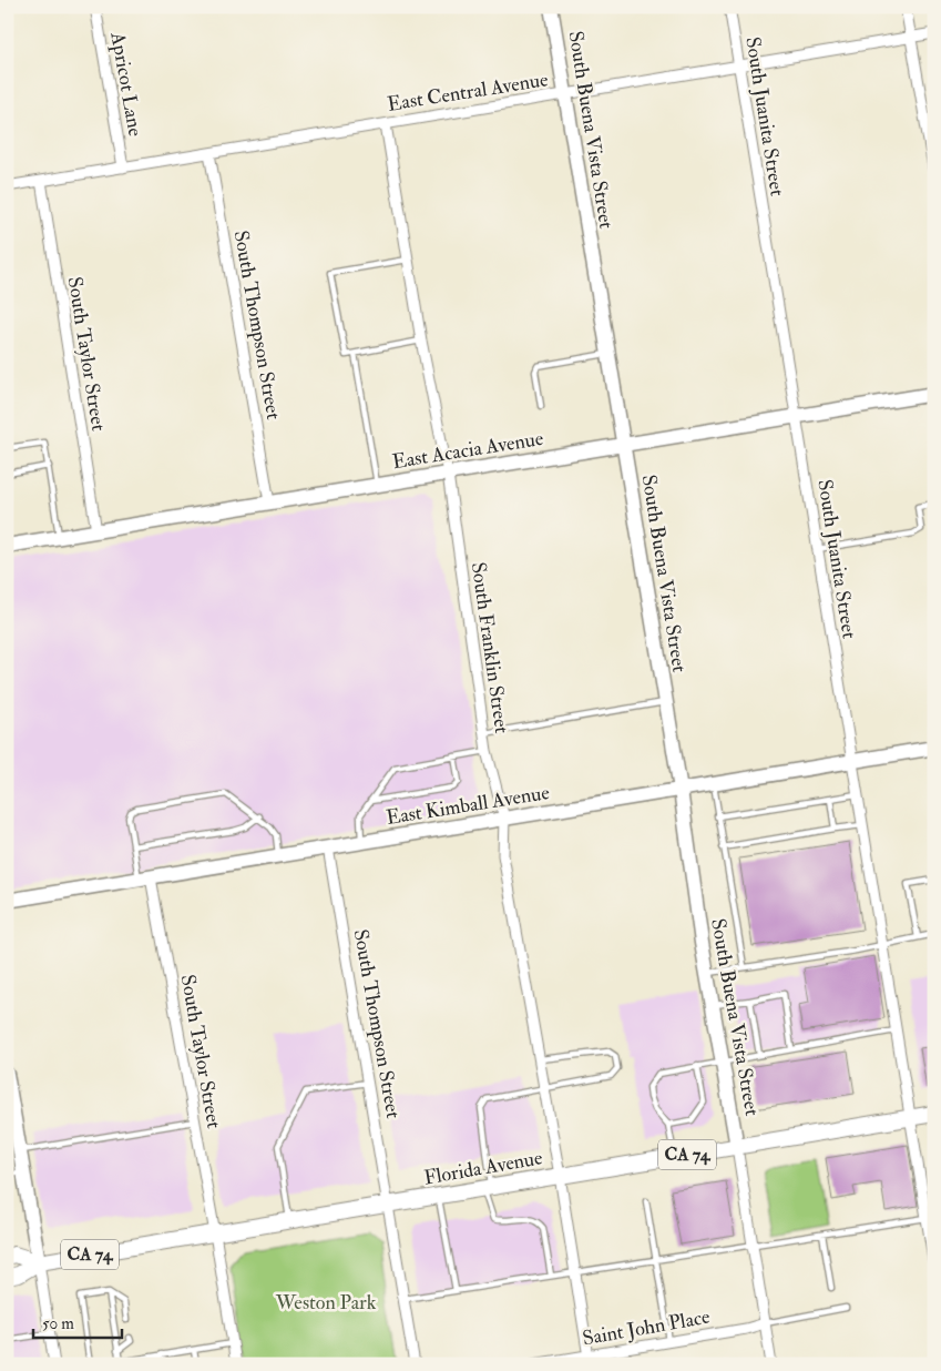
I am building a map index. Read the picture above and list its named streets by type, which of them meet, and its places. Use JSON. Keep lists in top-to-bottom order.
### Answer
{
  "streets": {
    "main road": ["CA 74", "Florida Avenue"],
    "street": [
      "Apricot Lane",
      "East Central Avenue",
      "South Juanita Street",
      "South Buena Vista Street",
      "South Thompson Street",
      "South Taylor Street",
      "East Acacia Avenue",
      "South Franklin Street",
      "East Kimball Avenue",
      "Saint John Place"
    ]
  },
  "crossings": [
    ["Apricot Lane", "East Central Avenue"],
    ["East Central Avenue", "South Juanita Street"],
    ["East Central Avenue", "South Buena Vista Street"],
    ["East Central Avenue", "South Thompson Street"],
    ["East Central Avenue", "South Taylor Street"],
    ["East Central Avenue", "South Franklin Street"],
    ["South Juanita Street", "East Acacia Avenue"],
    ["South Juanita Street", "East Kimball Avenue"],
    ["South Juanita Street", "Florida Avenue"],
    ["South Buena Vista Street", "East Acacia Avenue"],
    ["South Buena Vista Street", "East Kimball Avenue"],
    ["South Buena Vista Street", "Florida Avenue"],
    ["South Thompson Street", "East Acacia Avenue"],
    ["South Thompson Street", "East Kimball Avenue"],
    ["South Thompson Street", "Florida Avenue"],
    ["South Taylor Street", "East Acacia Avenue"],
    ["South Taylor Street", "East Kimball Avenue"],
    ["South Taylor Street", "Florida Avenue"],
    ["East Acacia Avenue", "South Franklin Street"],
    ["South Franklin Street", "East Kimball Avenue"],
    ["South Franklin Street", "Florida Avenue"],
    ["South Franklin Street", "Saint John Place"]
  ],
  "parks": ["Weston Park"],
  "scale_bar": "50 m"
}
